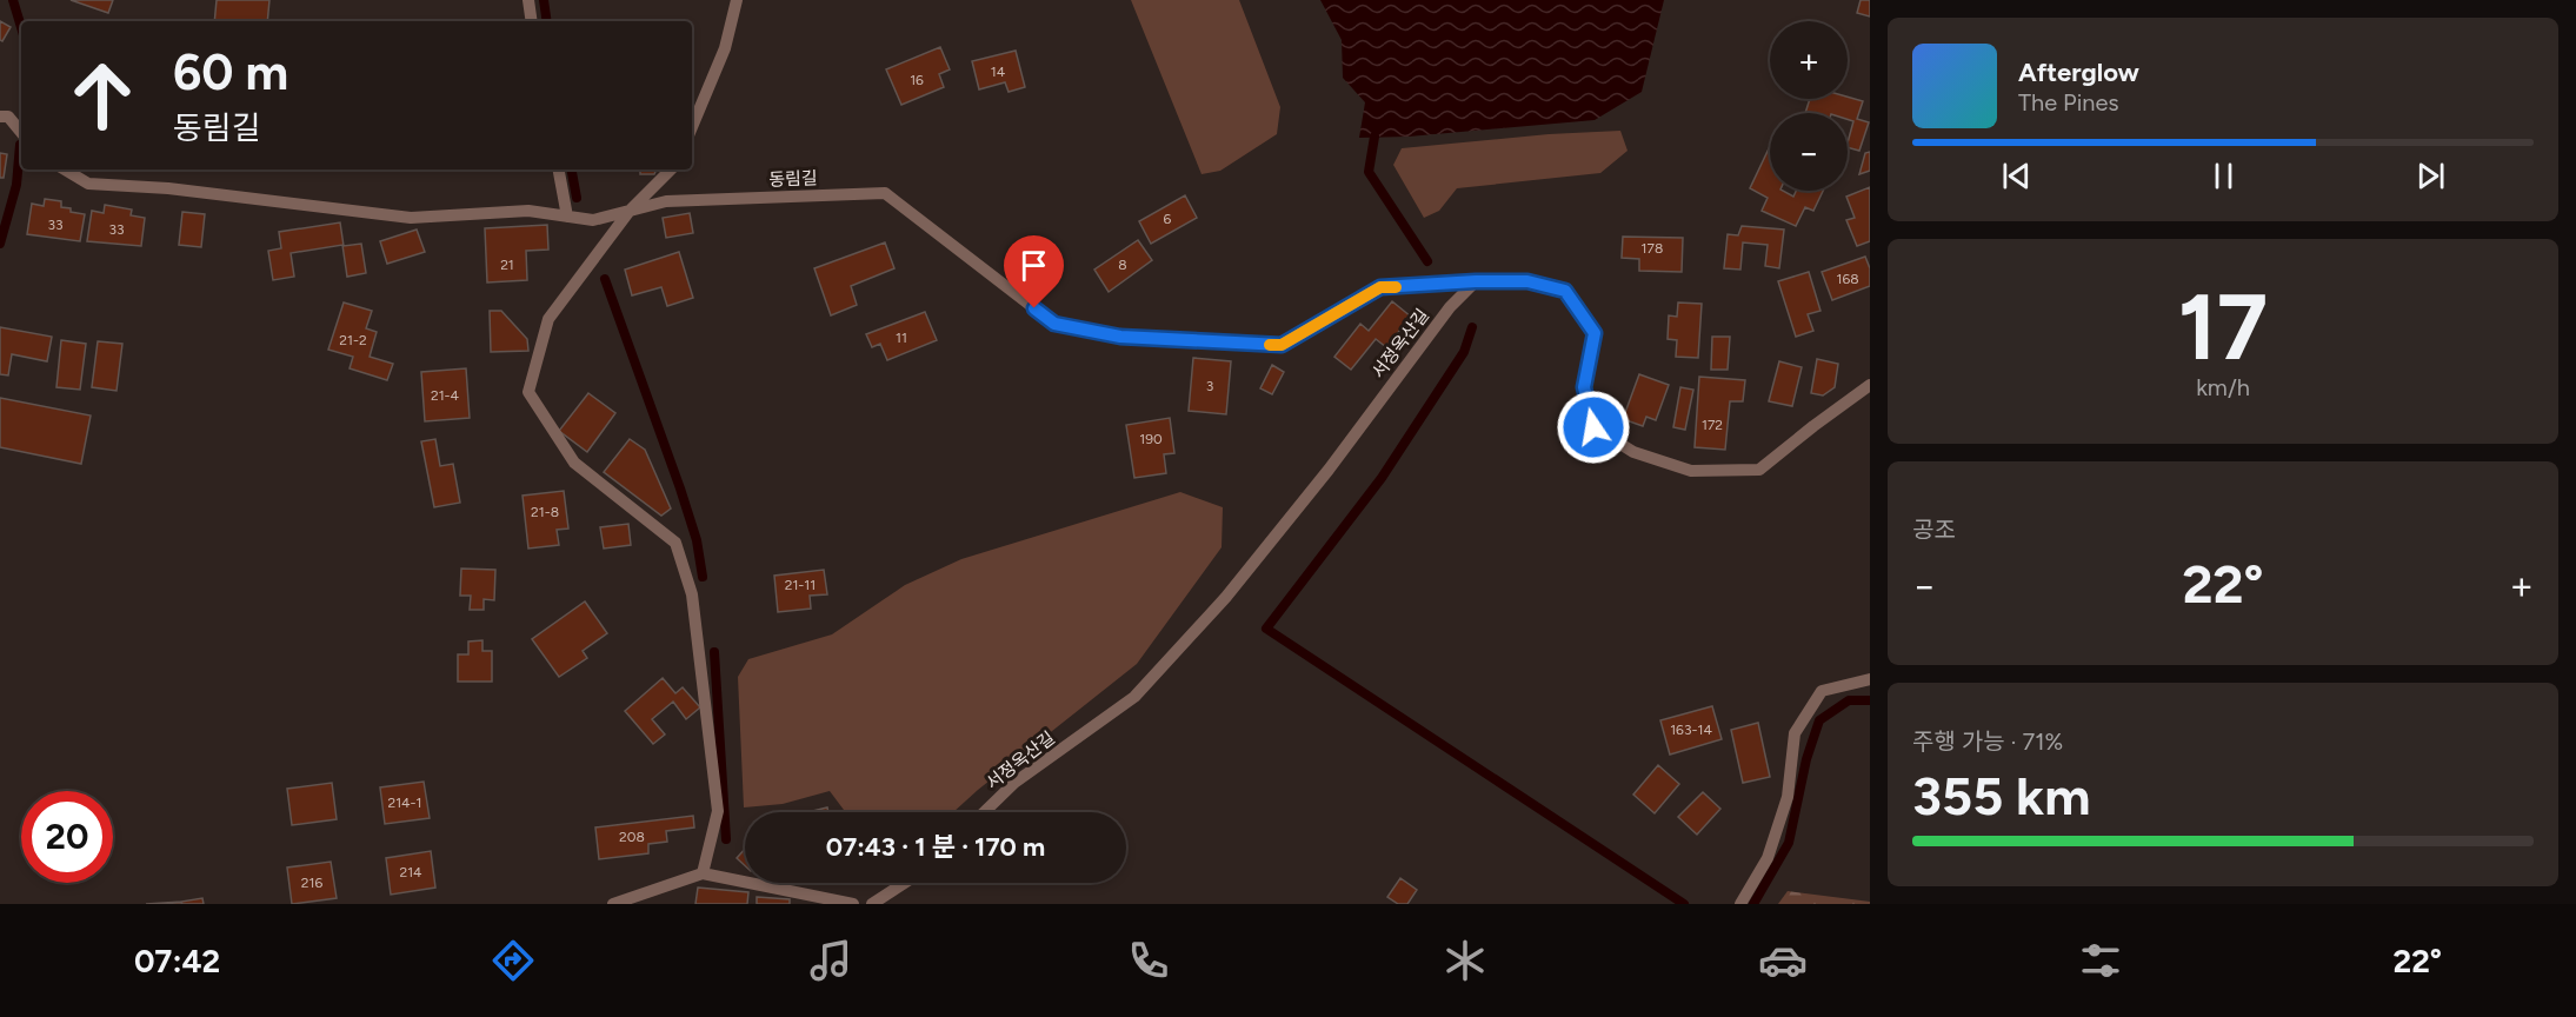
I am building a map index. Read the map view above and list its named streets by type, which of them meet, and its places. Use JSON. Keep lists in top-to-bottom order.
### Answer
{
  "streets": {
    "lane": ["동림길", "서정옥산길"]
  },
  "crossings": [
    ["동림길", "서정옥산길"]
  ],
  "house_numbers": [
    "14",
    "16",
    "6",
    "33",
    "33",
    "178",
    "21",
    "8",
    "168",
    "11",
    "21-2",
    "3",
    "21-4",
    "172",
    "190",
    "21-8",
    "21-11",
    "163-14",
    "214-1",
    "208",
    "214",
    "216"
  ],
  "page": {
    "map_buttons": ["+", "−"],
    "turn": ["60 m", "동림길"],
    "song": ["Afterglow", "The Pines"],
    "tile": [
      ["17", "km/h"],
      "공조",
      ["주행 가능 · 71%", "355 km"]
    ],
    "heat": ["−", "22°", "+"],
    "limit": "20",
    "trip": "07:43 · 1 분 · 170 m",
    "tabs": ["07:42", "22°"]
  }
}
